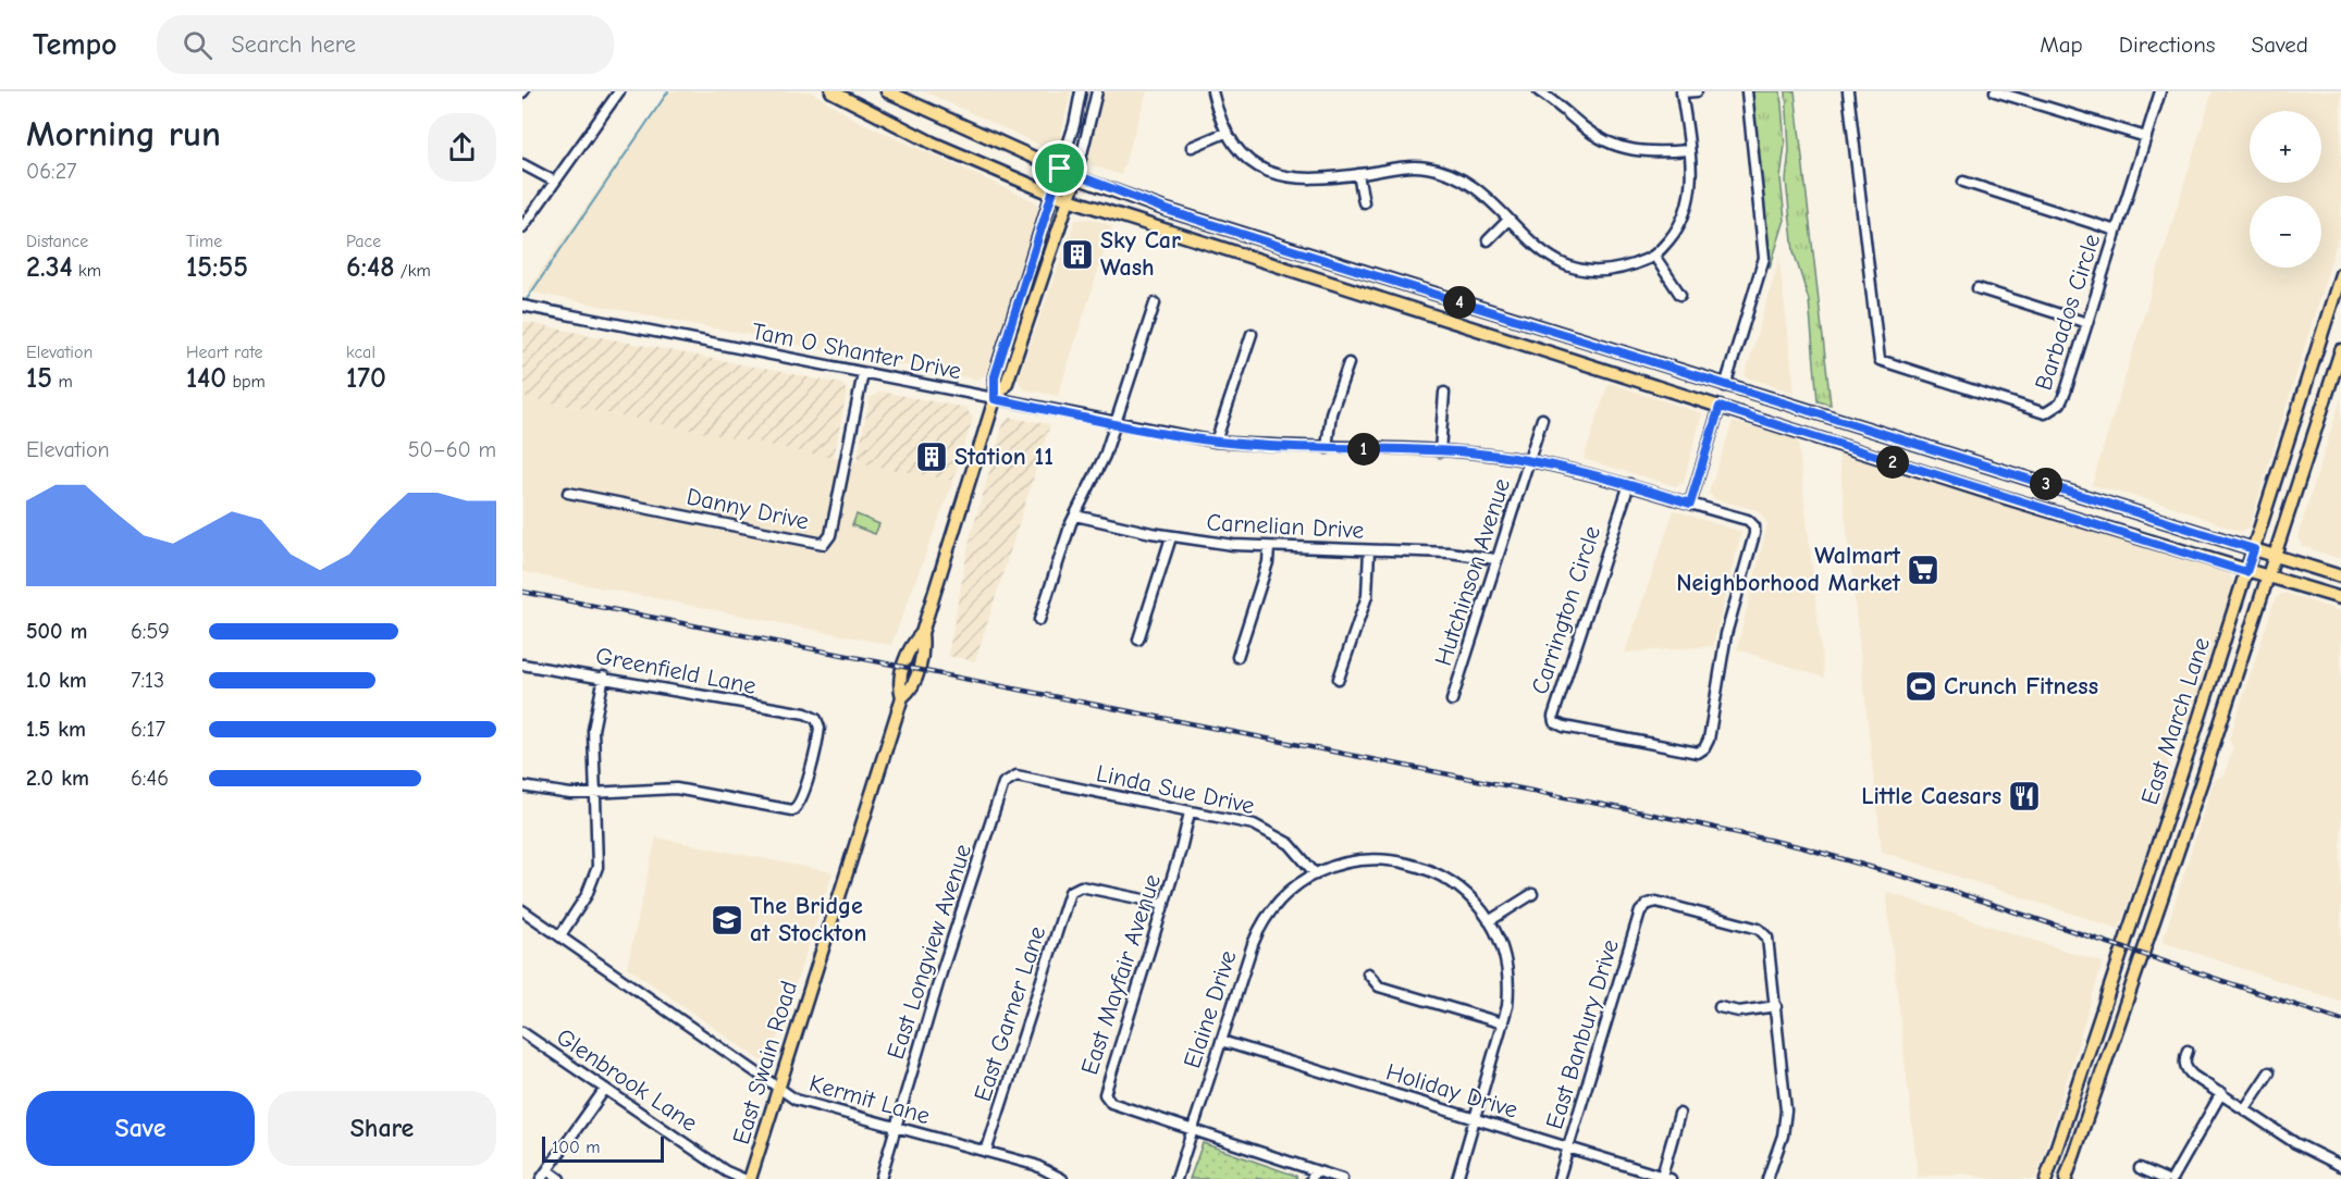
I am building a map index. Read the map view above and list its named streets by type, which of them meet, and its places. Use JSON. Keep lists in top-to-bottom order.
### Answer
{
  "streets": {
    "main road": ["East March Lane", "East Swain Road"],
    "street": [
      "Barbados Circle",
      "Tam O Shanter Drive",
      "Danny Drive",
      "Carnelian Drive",
      "Hutchinson Avenue",
      "Carrington Circle",
      "Greenfield Lane",
      "Linda Sue Drive",
      "East Longview Avenue",
      "East Mayfair Avenue",
      "Elaine Drive",
      "East Garner Lane",
      "East Banbury Drive",
      "Glenbrook Lane",
      "Holiday Drive",
      "Kermit Lane"
    ]
  },
  "crossings": [
    ["Tam O Shanter Drive", "Danny Drive"],
    ["Tam O Shanter Drive", "Hutchinson Avenue"],
    ["Tam O Shanter Drive", "Carrington Circle"],
    ["Tam O Shanter Drive", "East Swain Road"],
    ["Carnelian Drive", "Hutchinson Avenue"],
    ["Linda Sue Drive", "East Longview Avenue"],
    ["Linda Sue Drive", "East Mayfair Avenue"],
    ["Linda Sue Drive", "Elaine Drive"],
    ["East Longview Avenue", "Kermit Lane"],
    ["East Mayfair Avenue", "Elaine Drive"],
    ["East Mayfair Avenue", "East Garner Lane"],
    ["Elaine Drive", "Holiday Drive"],
    ["East Garner Lane", "Kermit Lane"],
    ["East Banbury Drive", "Holiday Drive"],
    ["East Swain Road", "Kermit Lane"]
  ],
  "places": {
    "building": ["Sky Car Wash", "Station 11"],
    "supermarket": ["Walmart Neighborhood Market"],
    "sports": ["Crunch Fitness"],
    "restaurant": ["Little Caesars"],
    "school or university": ["The Bridge at Stockton"]
  },
  "scale_bar": "100 m",
  "page": {
    "header": "Tempo",
    "search": "Search here",
    "nav": ["Map", "Directions", "Saved"],
    "heading": ["Morning run", "06:27"],
    "map_buttons": ["+", "−"],
    "stats": [
      ["Distance", "2.34 km"],
      ["Time", "15:55"],
      ["Pace", "6:48 /km"],
      ["Elevation", "15 m"],
      ["Heart rate", "140 bpm"],
      ["kcal", "170"]
    ],
    "pins": [
      "4",
      "1",
      "2",
      "3"
    ],
    "chart": ["Elevation", "50–60 m"],
    "list": [
      {
        "name": "500 m",
        "note": "6:59"
      },
      {
        "name": "1.0 km",
        "note": "7:13"
      },
      {
        "name": "1.5 km",
        "note": "6:17"
      },
      {
        "name": "2.0 km",
        "note": "6:46"
      }
    ],
    "buttons": ["Save", "Share"],
    "scale": "100 m"
  }
}
